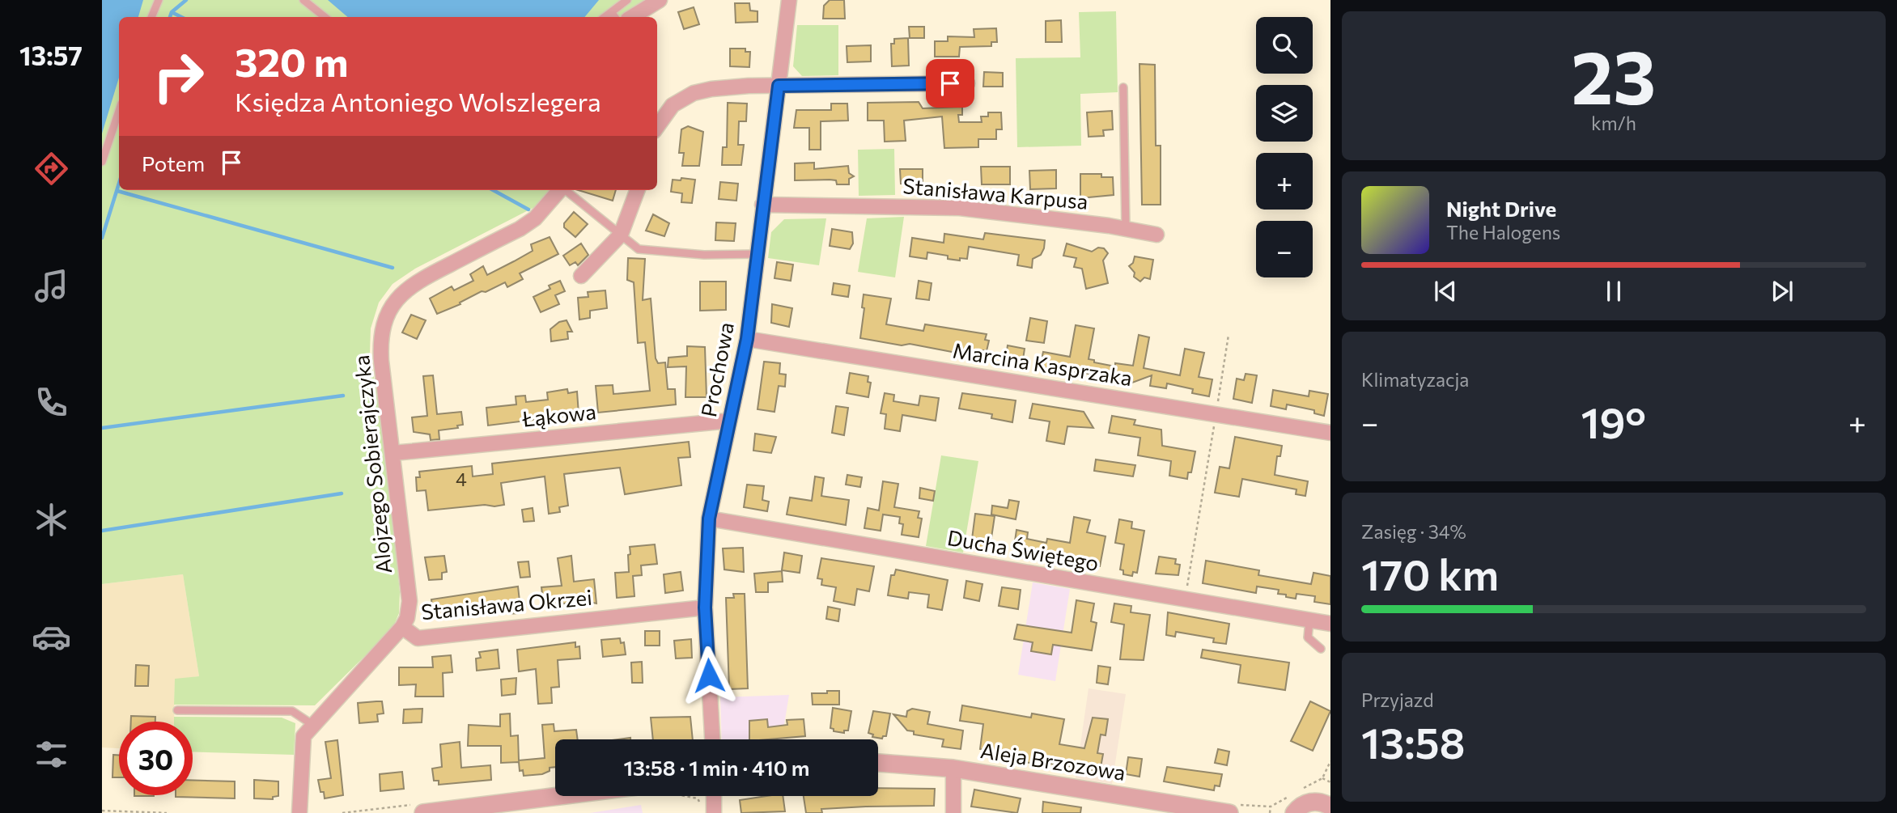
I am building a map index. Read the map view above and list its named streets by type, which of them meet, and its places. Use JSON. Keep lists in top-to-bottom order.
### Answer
{
  "streets": {
    "street": [
      "Stanisława Karpusa",
      "Marcina Kasprzaka",
      "Prochowa",
      "Łąkowa",
      "Alojzego Sobierajczyka",
      "Ducha Świętego",
      "Stanisława Okrzei",
      "Aleja Brzozowa"
    ]
  },
  "crossings": [
    ["Stanisława Karpusa", "Prochowa"],
    ["Marcina Kasprzaka", "Prochowa"],
    ["Prochowa", "Łąkowa"],
    ["Prochowa", "Ducha Świętego"],
    ["Prochowa", "Stanisława Okrzei"],
    ["Łąkowa", "Alojzego Sobierajczyka"],
    ["Alojzego Sobierajczyka", "Stanisława Okrzei"]
  ],
  "house_numbers": ["4"],
  "page": {
    "tabs": "13:57",
    "tile": [
      ["23", "km/h"],
      "Klimatyzacja",
      ["Zasięg · 34%", "170 km"],
      ["Przyjazd", "13:58"]
    ],
    "map_buttons": ["+", "−"],
    "turn": ["320 m", "Księdza Antoniego Wolszlegera"],
    "then": "Potem",
    "song": ["Night Drive", "The Halogens"],
    "heat": ["−", "19°", "+"],
    "limit": "30",
    "trip": "13:58 · 1 min · 410 m"
  }
}
